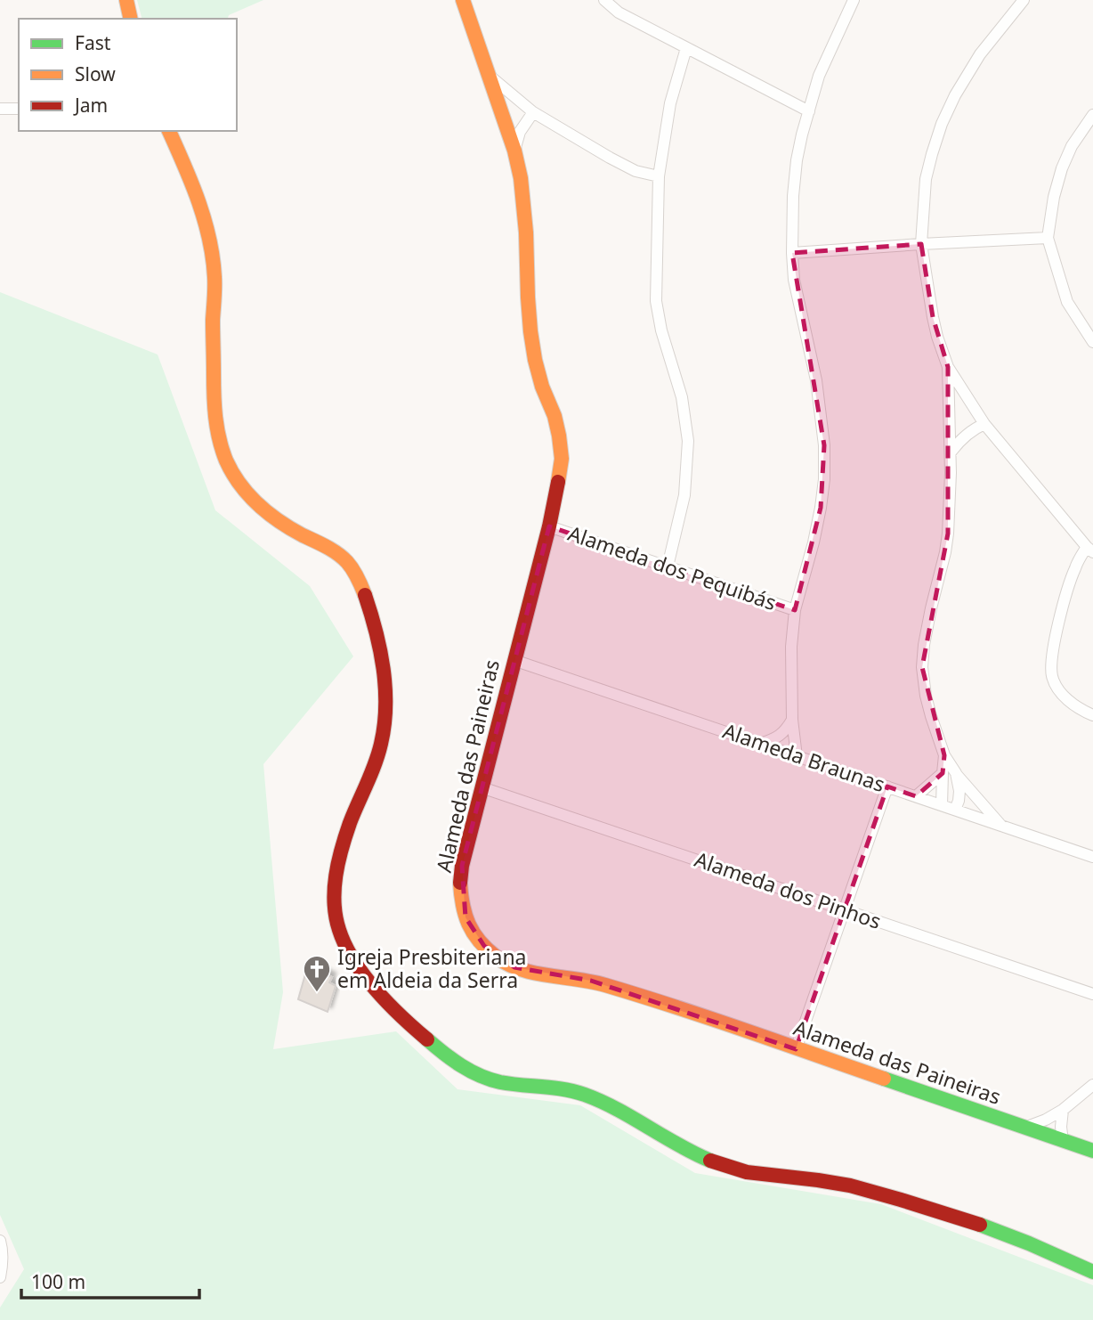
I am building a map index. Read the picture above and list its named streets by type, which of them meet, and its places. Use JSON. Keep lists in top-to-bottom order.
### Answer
{
  "streets": {
    "street": [
      "Alameda dos Pequibás",
      "Alameda Braunas",
      "Alameda das Paineiras",
      "Alameda dos Pinhos"
    ]
  },
  "crossings": [
    ["Alameda dos Pequibás", "Alameda das Paineiras"],
    ["Alameda Braunas", "Alameda das Paineiras"],
    ["Alameda das Paineiras", "Alameda dos Pinhos"]
  ],
  "places": {
    "church": ["Igreja Presbiteriana em Aldeia da Serra"]
  },
  "legend": ["Fast", "Slow", "Jam"],
  "scale_bar": "100 m"
}
